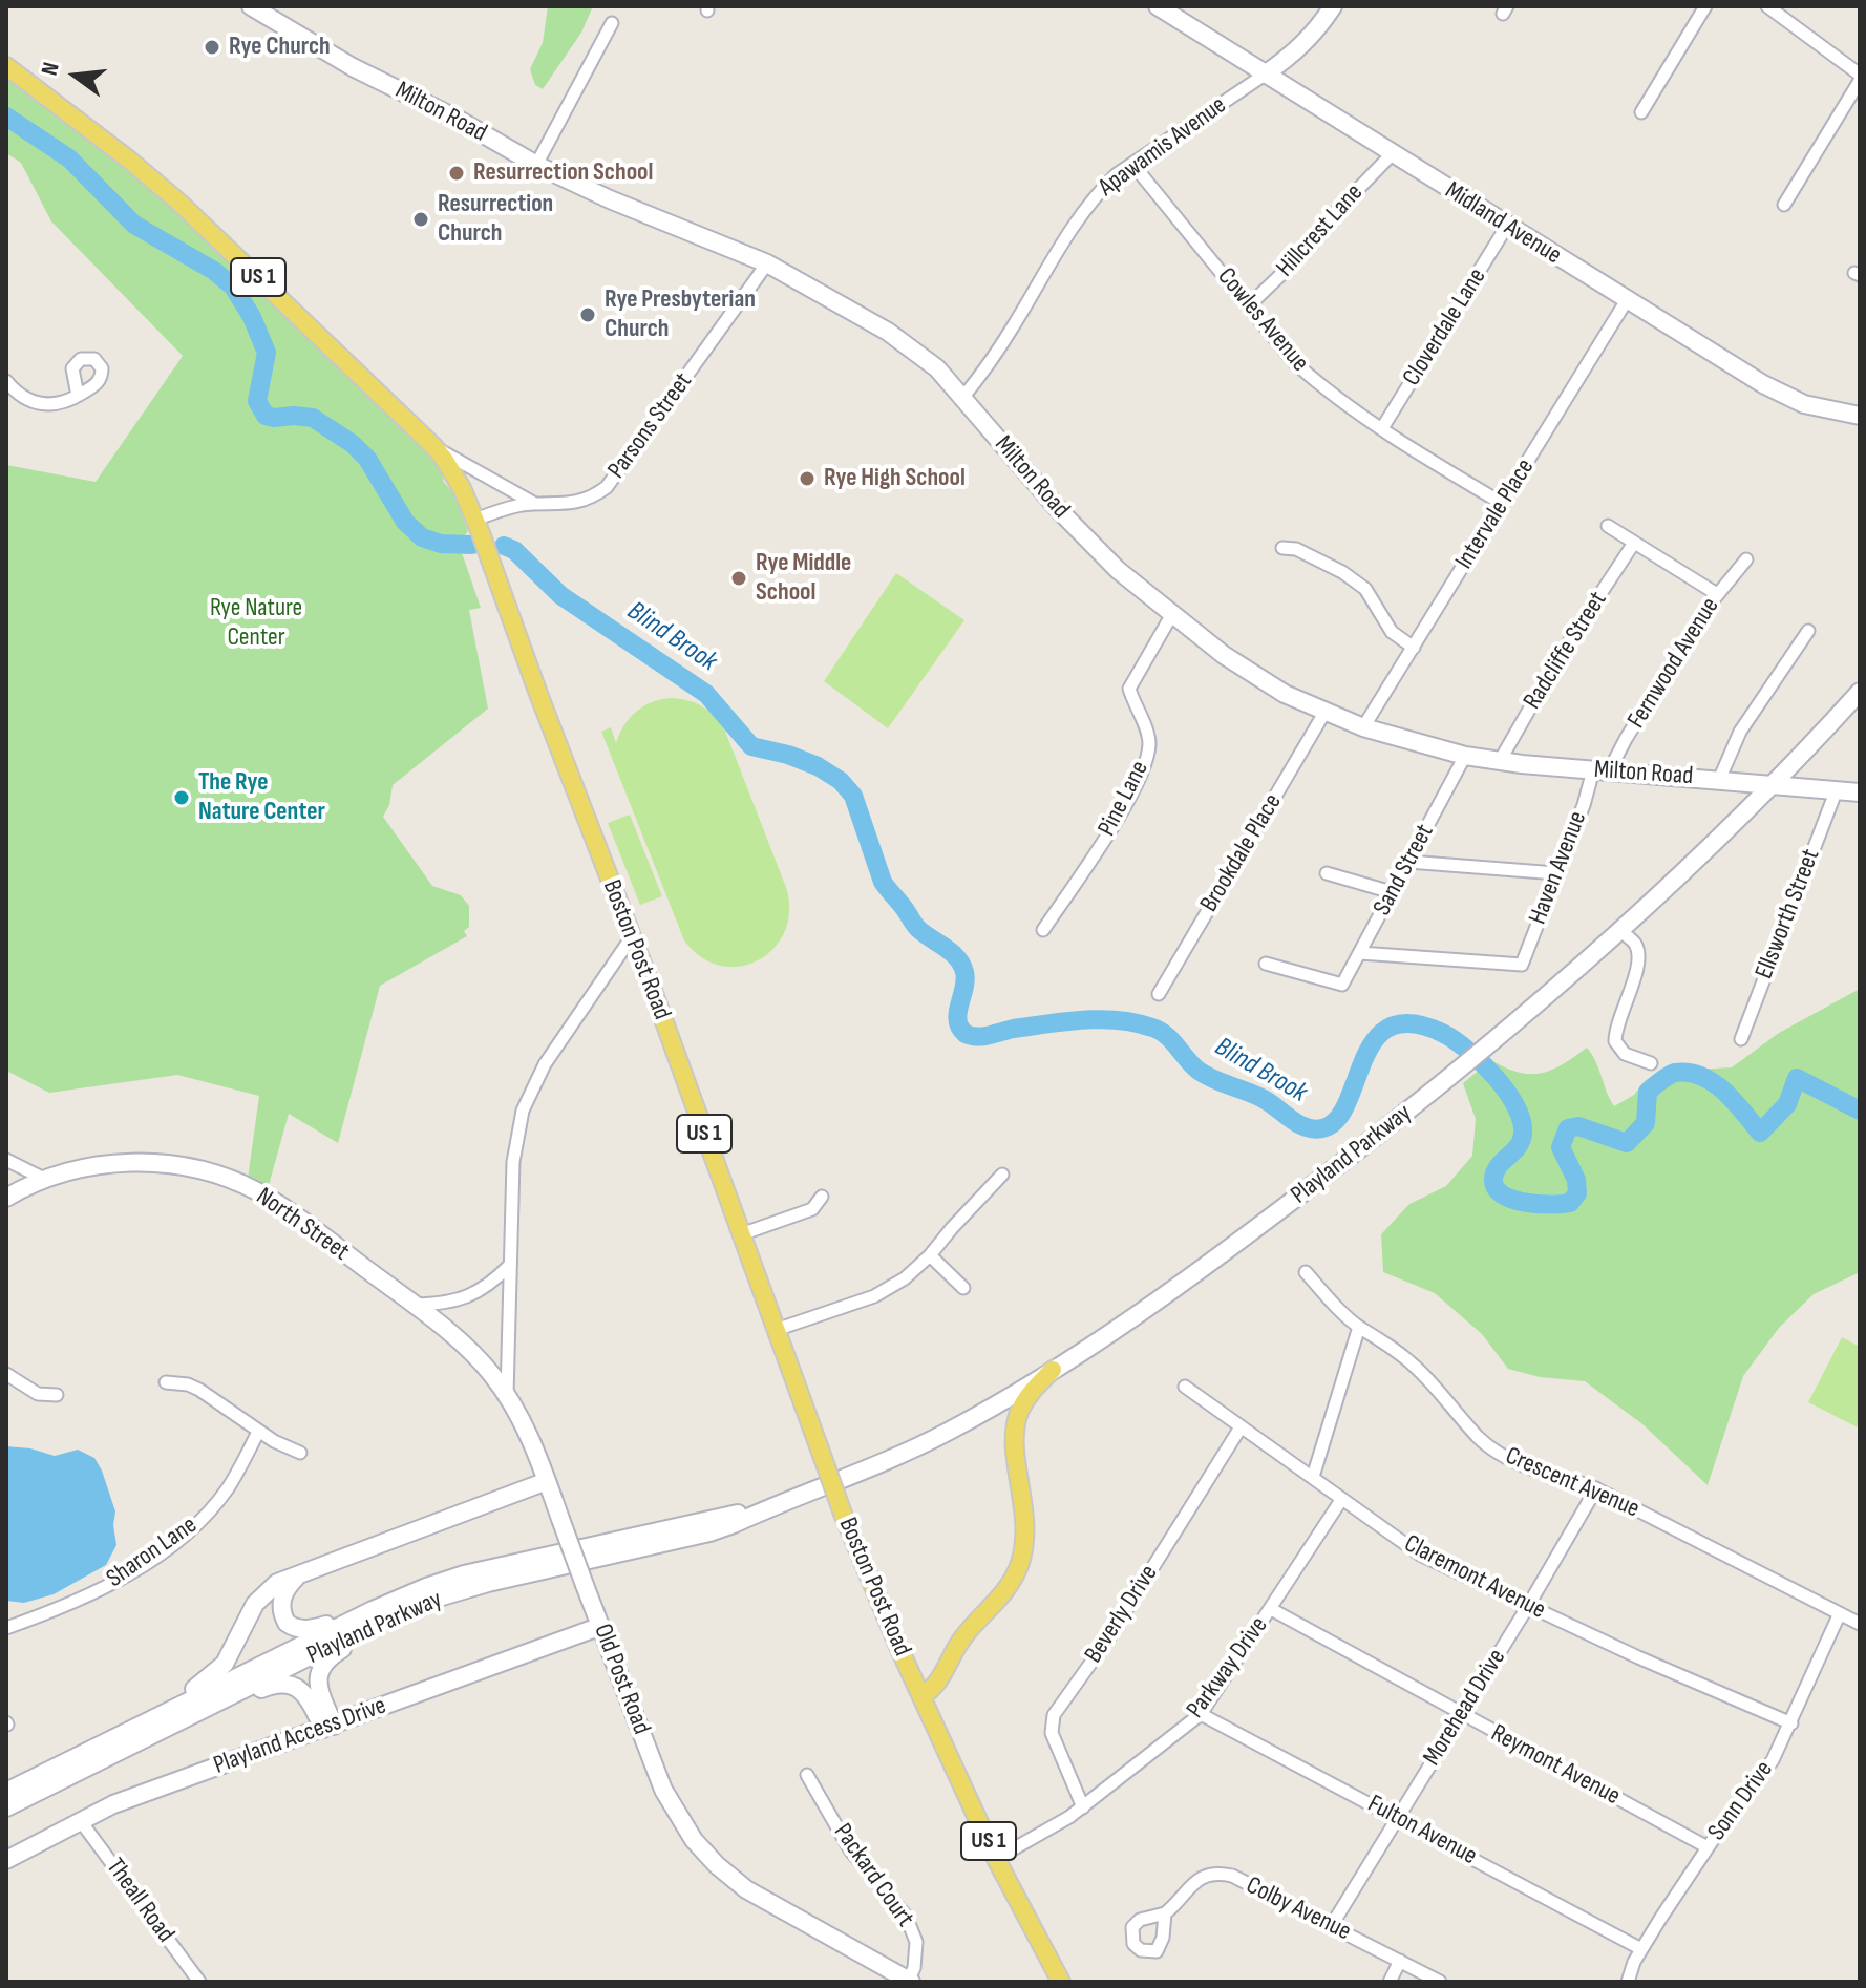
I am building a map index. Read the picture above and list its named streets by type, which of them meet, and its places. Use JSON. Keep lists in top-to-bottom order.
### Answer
{
  "streets": {
    "main road": ["US 1", "Boston Post Road"],
    "street": [
      "Milton Road",
      "Apawamis Avenue",
      "Midland Avenue",
      "Hillcrest Lane",
      "Cowles Avenue",
      "Cloverdale Lane",
      "Parsons Street",
      "Intervale Place",
      "Radcliffe Street",
      "Fernwood Avenue",
      "Pine Lane",
      "Brookdale Place",
      "Haven Avenue",
      "Sand Street",
      "Ellsworth Street",
      "Playland Parkway",
      "North Street",
      "Crescent Avenue",
      "Sharon Lane",
      "Claremont Avenue",
      "Beverly Drive",
      "Parkway Drive",
      "Old Post Road",
      "Morehead Drive",
      "Playland Access Drive",
      "Reymont Avenue",
      "Sonn Drive",
      "Fulton Avenue",
      "Packard Court",
      "Theall Road",
      "Colby Avenue"
    ]
  },
  "crossings": [
    ["Milton Road", "Apawamis Avenue"],
    ["Milton Road", "Parsons Street"],
    ["Milton Road", "Intervale Place"],
    ["Milton Road", "Radcliffe Street"],
    ["Milton Road", "Fernwood Avenue"],
    ["Milton Road", "Pine Lane"],
    ["Milton Road", "Brookdale Place"],
    ["Milton Road", "Haven Avenue"],
    ["Milton Road", "Sand Street"],
    ["Milton Road", "Ellsworth Street"],
    ["Milton Road", "Playland Parkway"],
    ["Apawamis Avenue", "Midland Avenue"],
    ["Apawamis Avenue", "Cowles Avenue"],
    ["Midland Avenue", "Hillcrest Lane"],
    ["Midland Avenue", "Cloverdale Lane"],
    ["Midland Avenue", "Intervale Place"],
    ["Hillcrest Lane", "Cowles Avenue"],
    ["Cowles Avenue", "Cloverdale Lane"],
    ["Cowles Avenue", "Intervale Place"],
    ["Parsons Street", "Boston Post Road"],
    ["Fernwood Avenue", "Haven Avenue"],
    ["Haven Avenue", "Sand Street"],
    ["Boston Post Road", "Parkway Drive"],
    ["Boston Post Road", "Old Post Road"],
    ["North Street", "Old Post Road"],
    ["Crescent Avenue", "Morehead Drive"],
    ["Crescent Avenue", "Sonn Drive"],
    ["Claremont Avenue", "Beverly Drive"],
    ["Claremont Avenue", "Parkway Drive"],
    ["Claremont Avenue", "Morehead Drive"],
    ["Claremont Avenue", "Sonn Drive"],
    ["Beverly Drive", "Parkway Drive"],
    ["Parkway Drive", "Reymont Avenue"],
    ["Parkway Drive", "Fulton Avenue"],
    ["Old Post Road", "Playland Access Drive"],
    ["Old Post Road", "Packard Court"],
    ["Morehead Drive", "Reymont Avenue"],
    ["Morehead Drive", "Fulton Avenue"],
    ["Morehead Drive", "Colby Avenue"],
    ["Playland Access Drive", "Theall Road"],
    ["Reymont Avenue", "Sonn Drive"],
    ["Sonn Drive", "Fulton Avenue"]
  ],
  "water": ["Blind Brook"],
  "parks": ["Rye Nature Center"],
  "places": [
    "Rye Church",
    "Resurrection School",
    "Resurrection Church",
    "Rye Presbyterian Church",
    "Rye High School",
    "Rye Middle School",
    "The Rye Nature Center"
  ],
  "north": "left"
}
